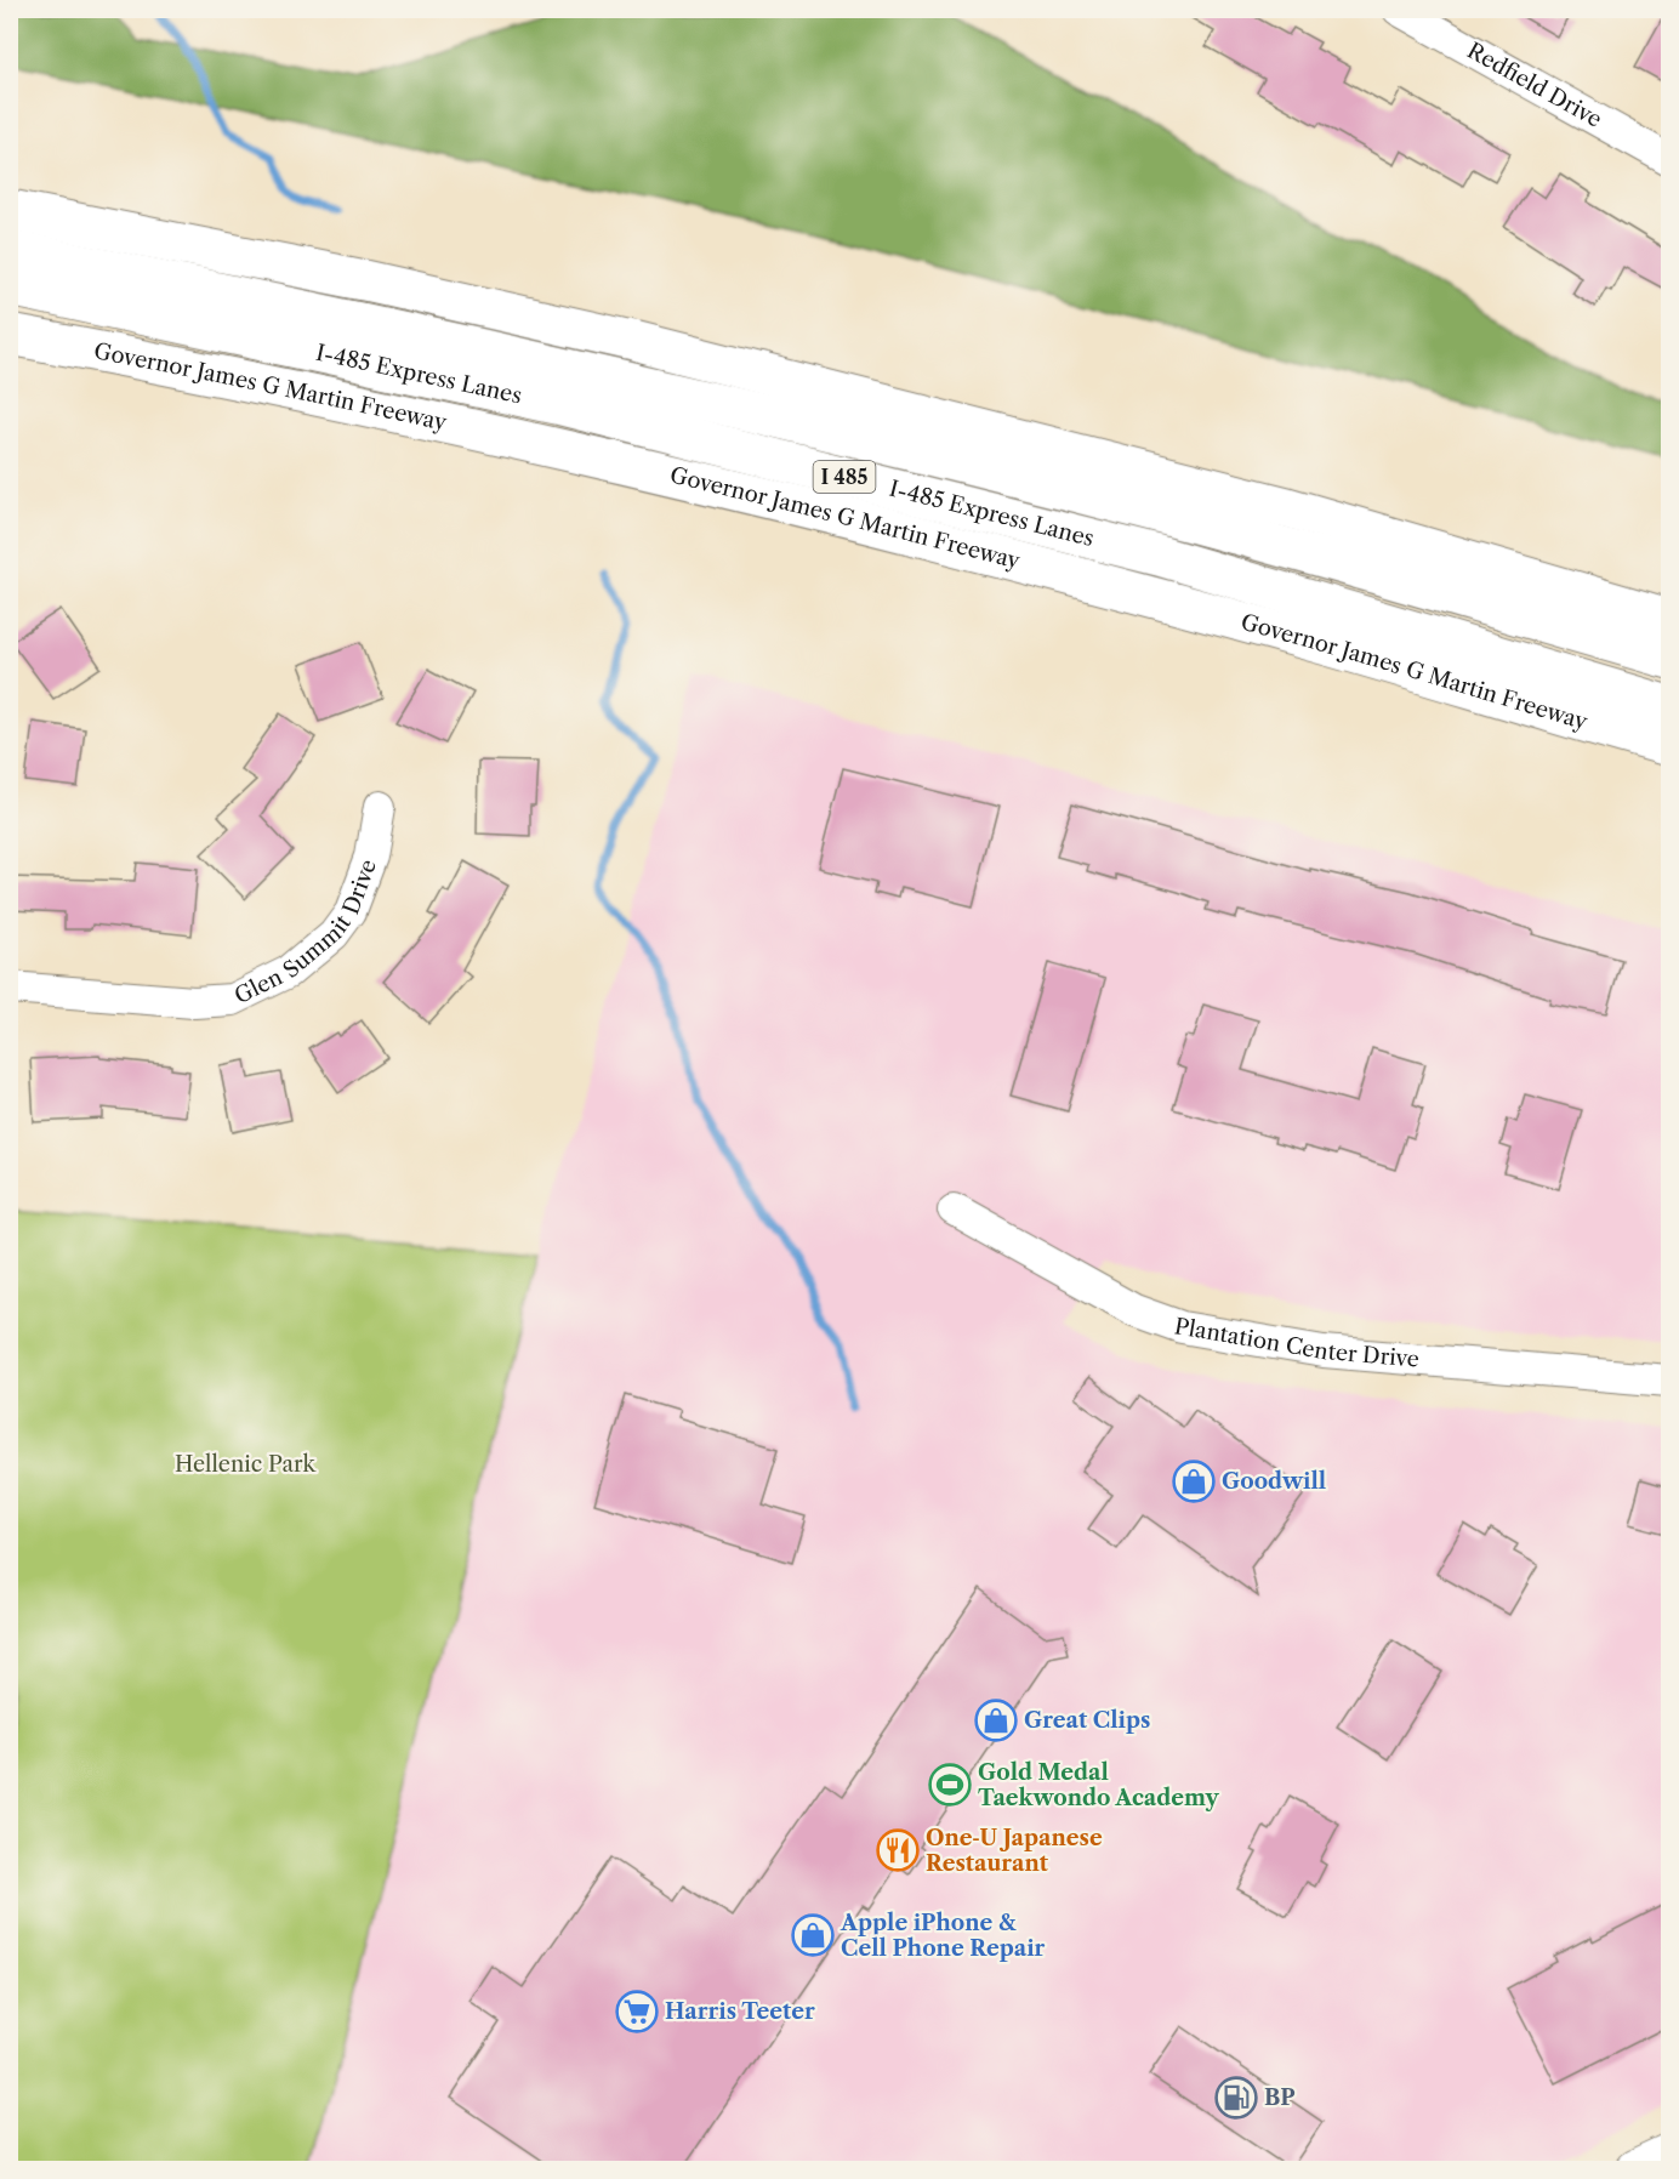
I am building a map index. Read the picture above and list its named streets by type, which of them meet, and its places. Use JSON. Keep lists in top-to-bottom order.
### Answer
{
  "streets": {
    "main road": ["I-485 Express Lanes", "Governor James G Martin Freeway", "I 485"],
    "street": ["Redfield Drive", "Glen Summit Drive", "Plantation Center Drive"]
  },
  "parks": ["Hellenic Park"],
  "places": {
    "shop": ["Goodwill", "Great Clips", "Apple iPhone & Cell Phone Repair"],
    "sports": ["Gold Medal Taekwondo Academy"],
    "restaurant": ["One‐U Japanese Restaurant"],
    "supermarket": ["Harris Teeter"],
    "fuel station": ["BP"]
  }
}
